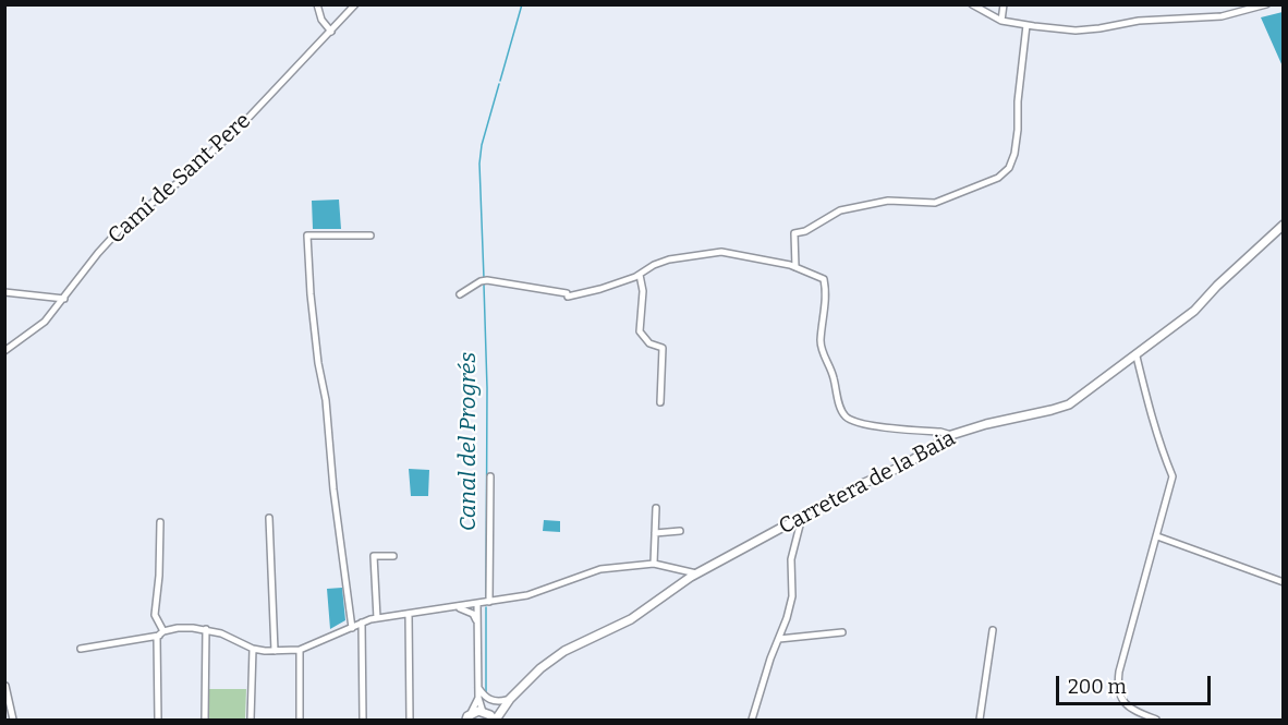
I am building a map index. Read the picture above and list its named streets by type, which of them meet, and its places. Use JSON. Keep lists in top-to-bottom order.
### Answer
{
  "streets": {
    "main road": ["Carretera de la Baia"],
    "street": ["Camí de Sant Pere"]
  },
  "water": ["Canal del Progrés"],
  "scale_bar": "200 m"
}
